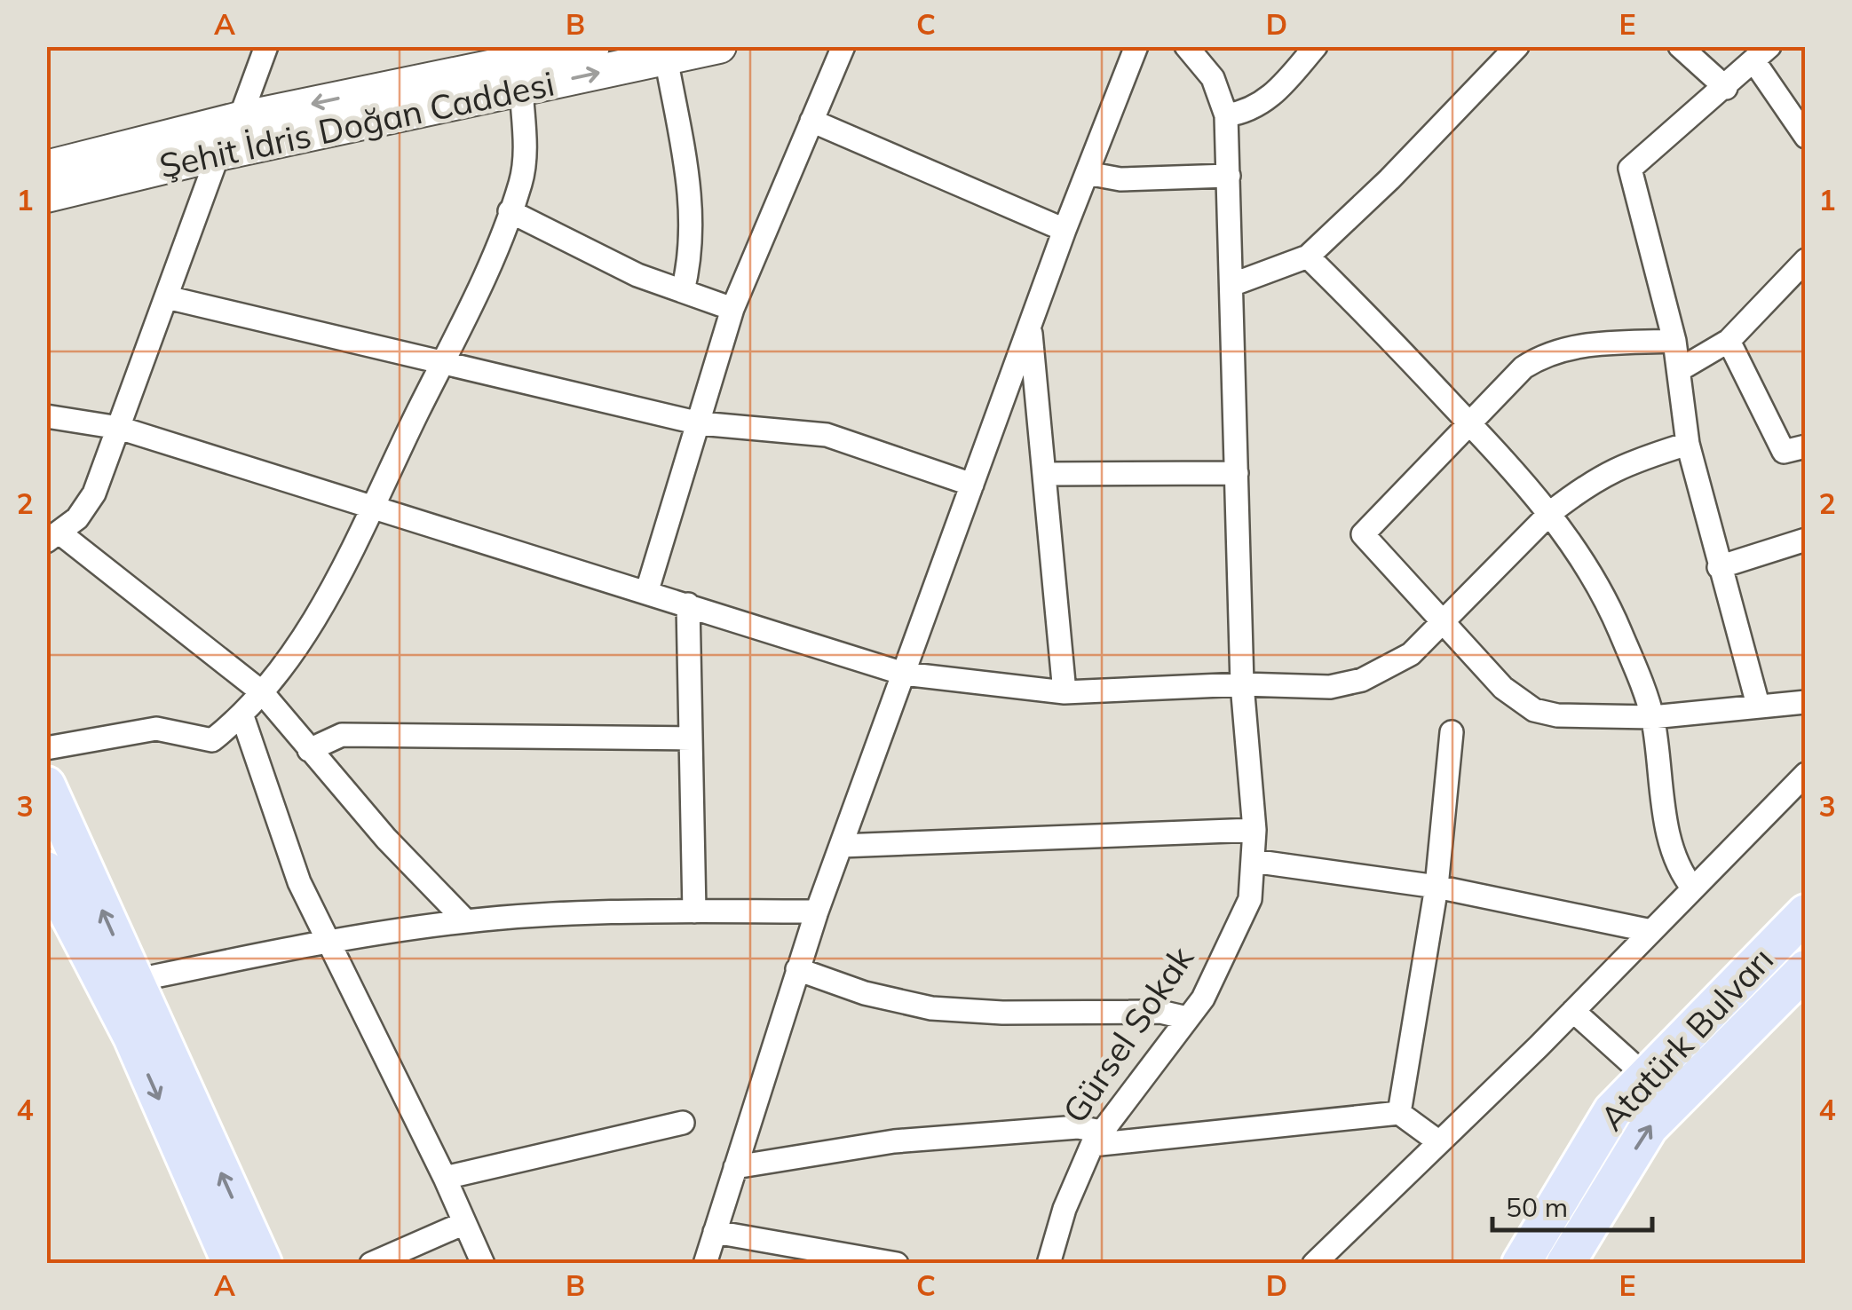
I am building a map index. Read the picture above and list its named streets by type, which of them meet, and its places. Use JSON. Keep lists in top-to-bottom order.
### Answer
{
  "streets": {
    "main road": ["Şehit İdris Doğan Caddesi", "Atatürk Bulvarı"],
    "street": ["Gürsel Sokak"]
  },
  "scale_bar": "50 m",
  "grid": {
    "columns": [
      "A",
      "B",
      "C",
      "D",
      "E"
    ],
    "rows": [
      "1",
      "2",
      "3",
      "4"
    ]
  }
}
